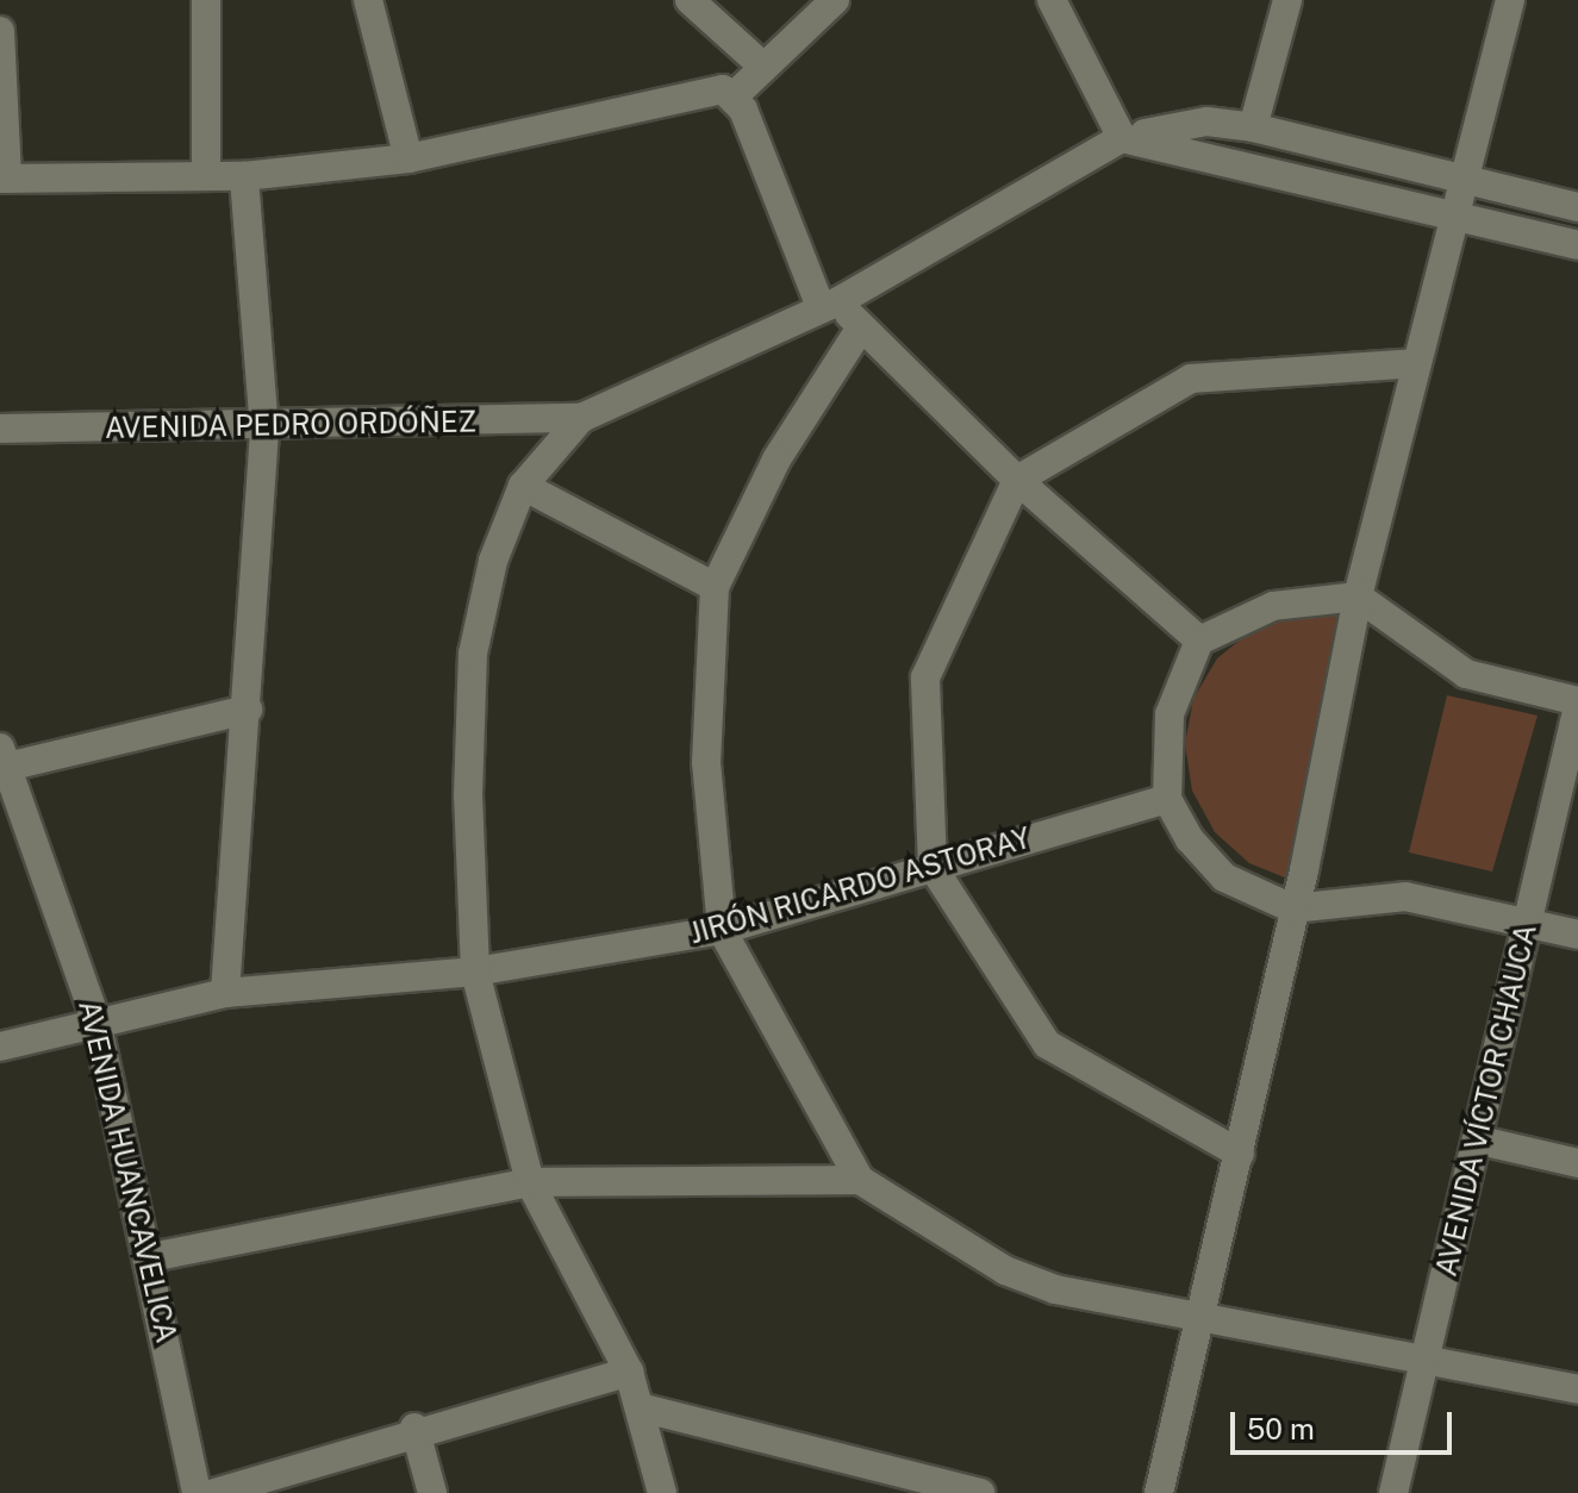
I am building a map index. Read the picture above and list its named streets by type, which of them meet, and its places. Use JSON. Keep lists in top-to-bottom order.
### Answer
{
  "streets": {
    "street": [
      "AVENIDA PEDRO ORDÓÑEZ",
      "JIRÓN RICARDO ASTORAY",
      "AVENIDA VÍCTOR CHAUCA",
      "AVENIDA HUANCAVELICA"
    ]
  },
  "crossings": [
    ["JIRÓN RICARDO ASTORAY", "AVENIDA HUANCAVELICA"]
  ],
  "scale_bar": "50 m"
}
